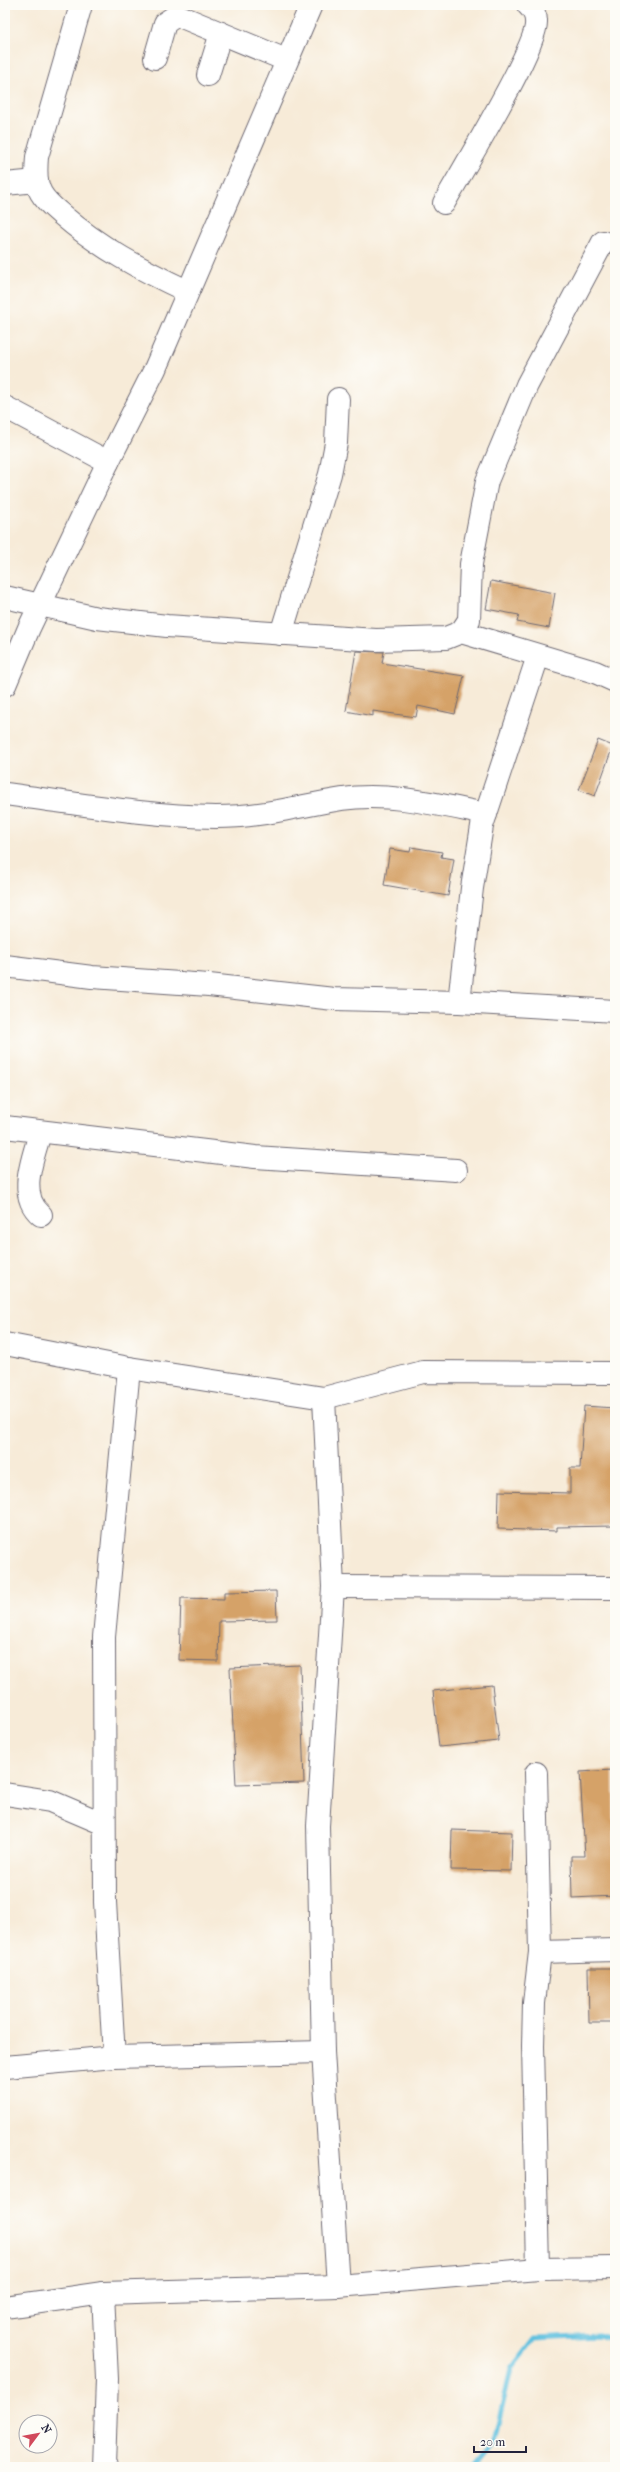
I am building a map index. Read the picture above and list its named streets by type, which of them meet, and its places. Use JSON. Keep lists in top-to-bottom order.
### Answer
{
  "scale_bar": "20 m",
  "north": "top right"
}
